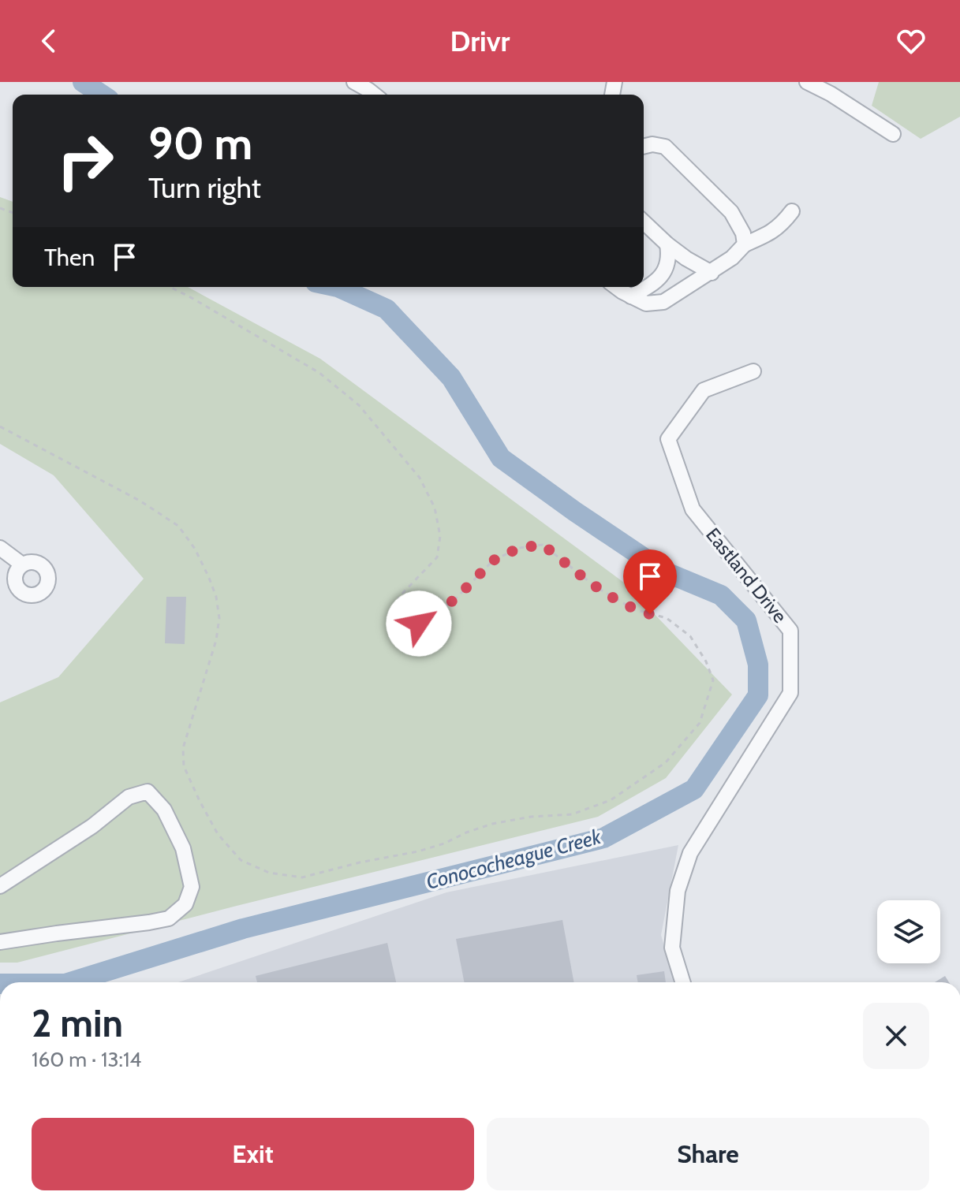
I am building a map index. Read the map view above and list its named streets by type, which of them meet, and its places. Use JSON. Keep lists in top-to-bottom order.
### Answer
{
  "streets": {
    "street": ["Eastland Drive"]
  },
  "water": ["Conococheague Creek"],
  "page": {
    "header": "Drivr",
    "turn": ["90 m", "Turn right"],
    "then": "Then",
    "heading": ["2 min", "160 m · 13:14"],
    "buttons": ["Exit", "Share"]
  }
}
